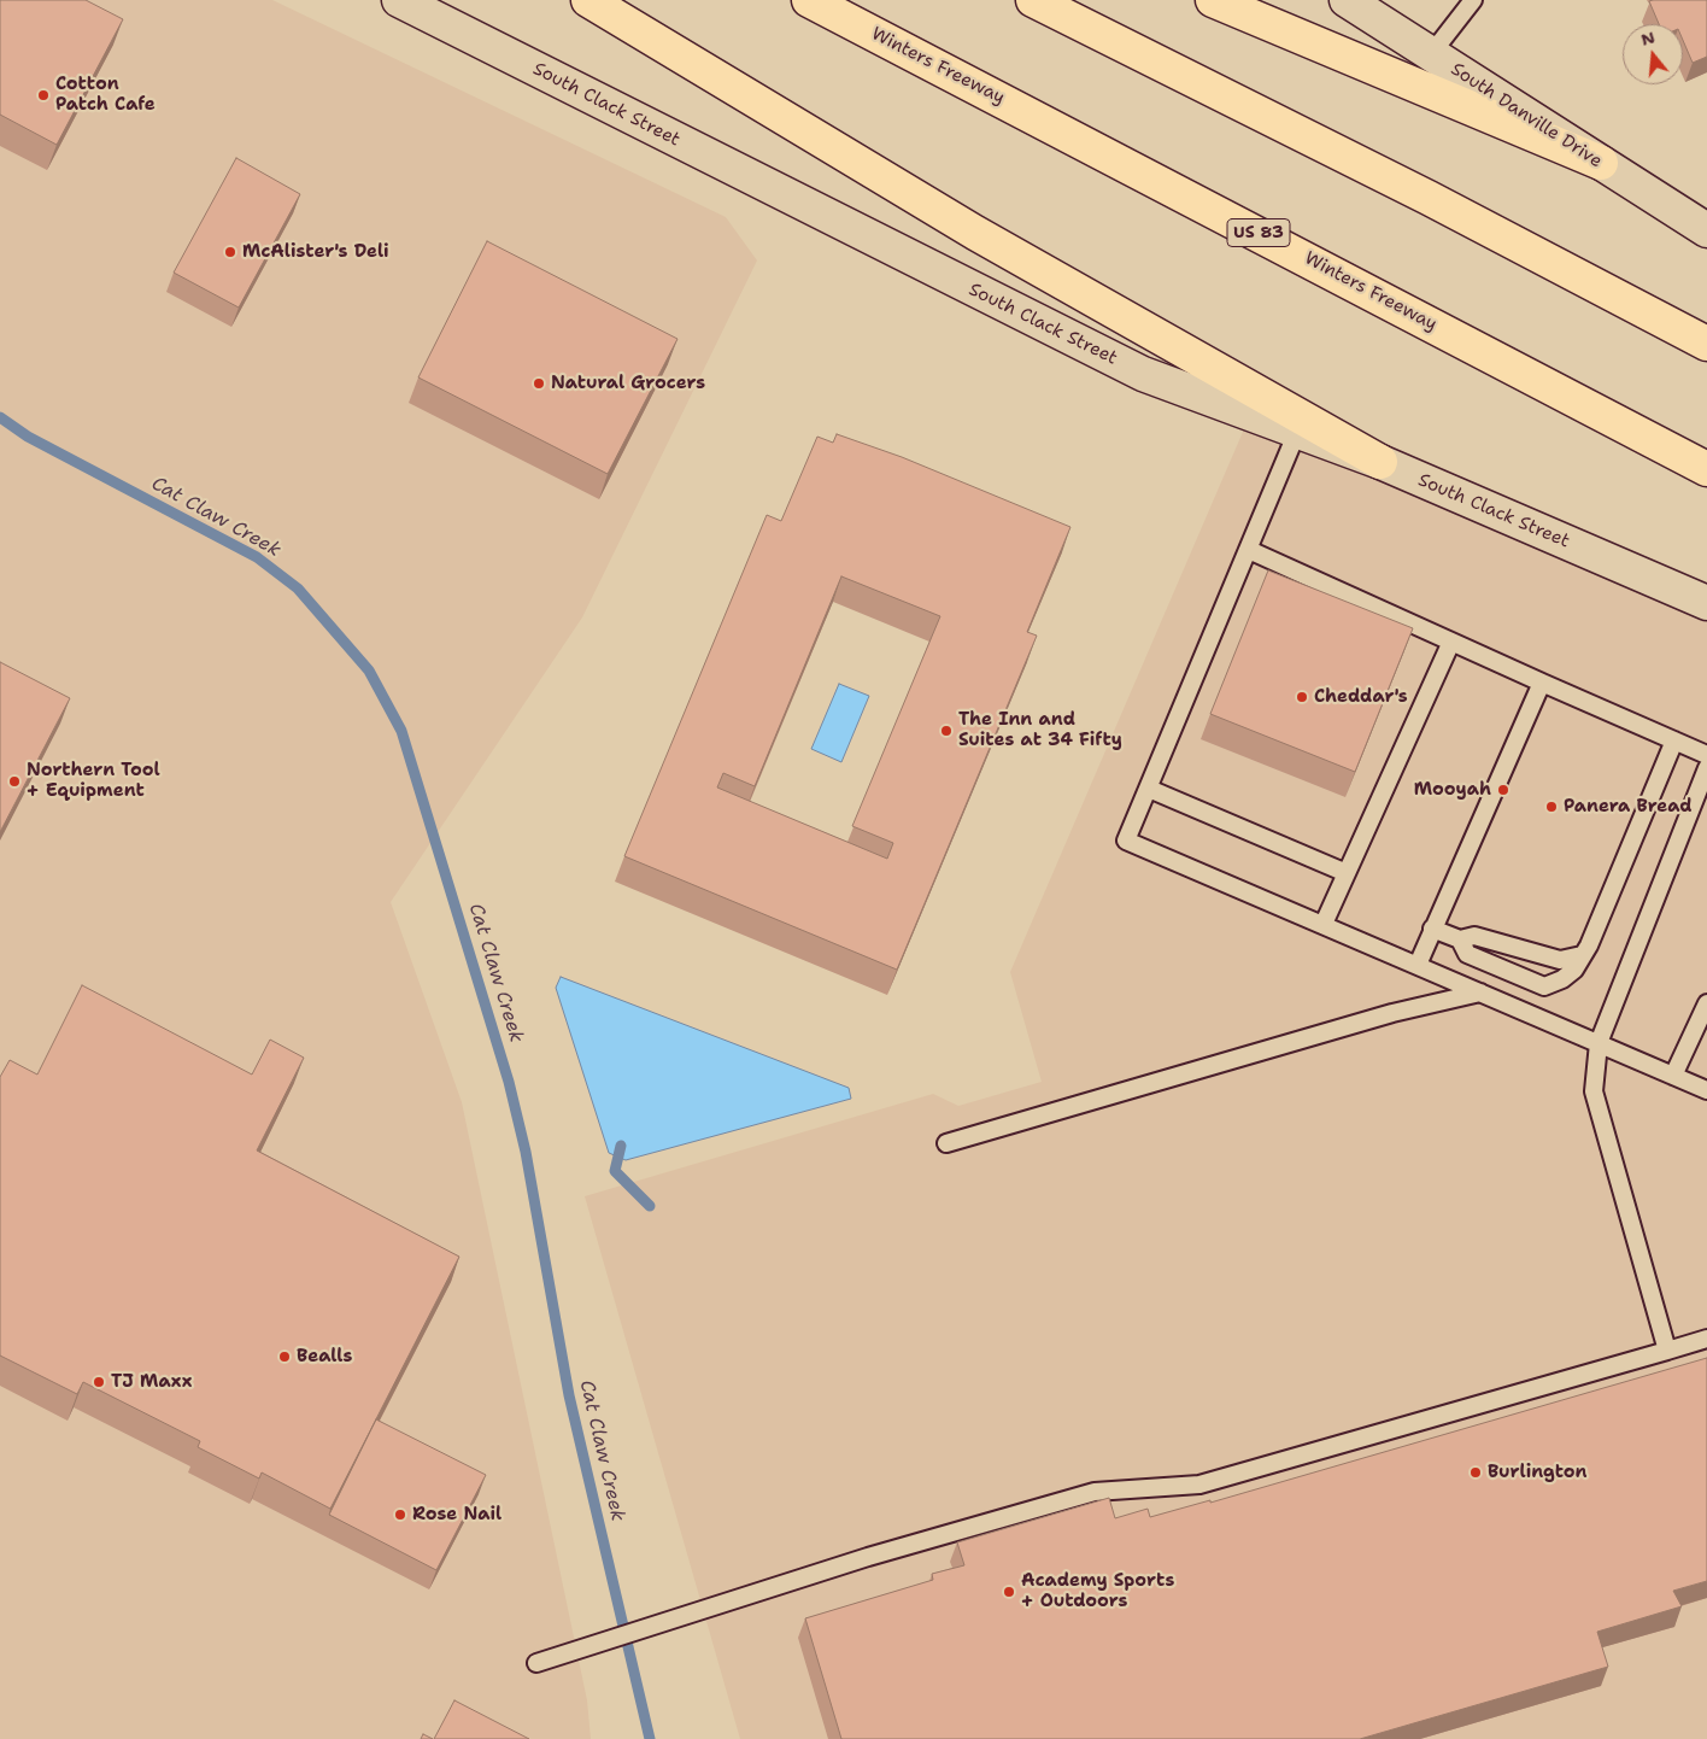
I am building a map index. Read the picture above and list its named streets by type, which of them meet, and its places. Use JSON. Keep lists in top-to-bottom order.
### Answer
{
  "streets": {
    "highway": ["Winters Freeway", "US 83"],
    "main road": ["South Clack Street", "South Danville Drive"]
  },
  "water": ["Cat Claw Creek"],
  "places": [
    "Cotton Patch Cafe",
    "McAlister's Deli",
    "Natural Grocers",
    "Cheddar's",
    "The Inn and Suites at 34 Fifty",
    "Northern Tool + Equipment",
    "Mooyah",
    "Panera Bread",
    "Bealls",
    "TJ Maxx",
    "Burlington",
    "Rose Nail",
    "Academy Sports + Outdoors"
  ],
  "north": "top"
}
